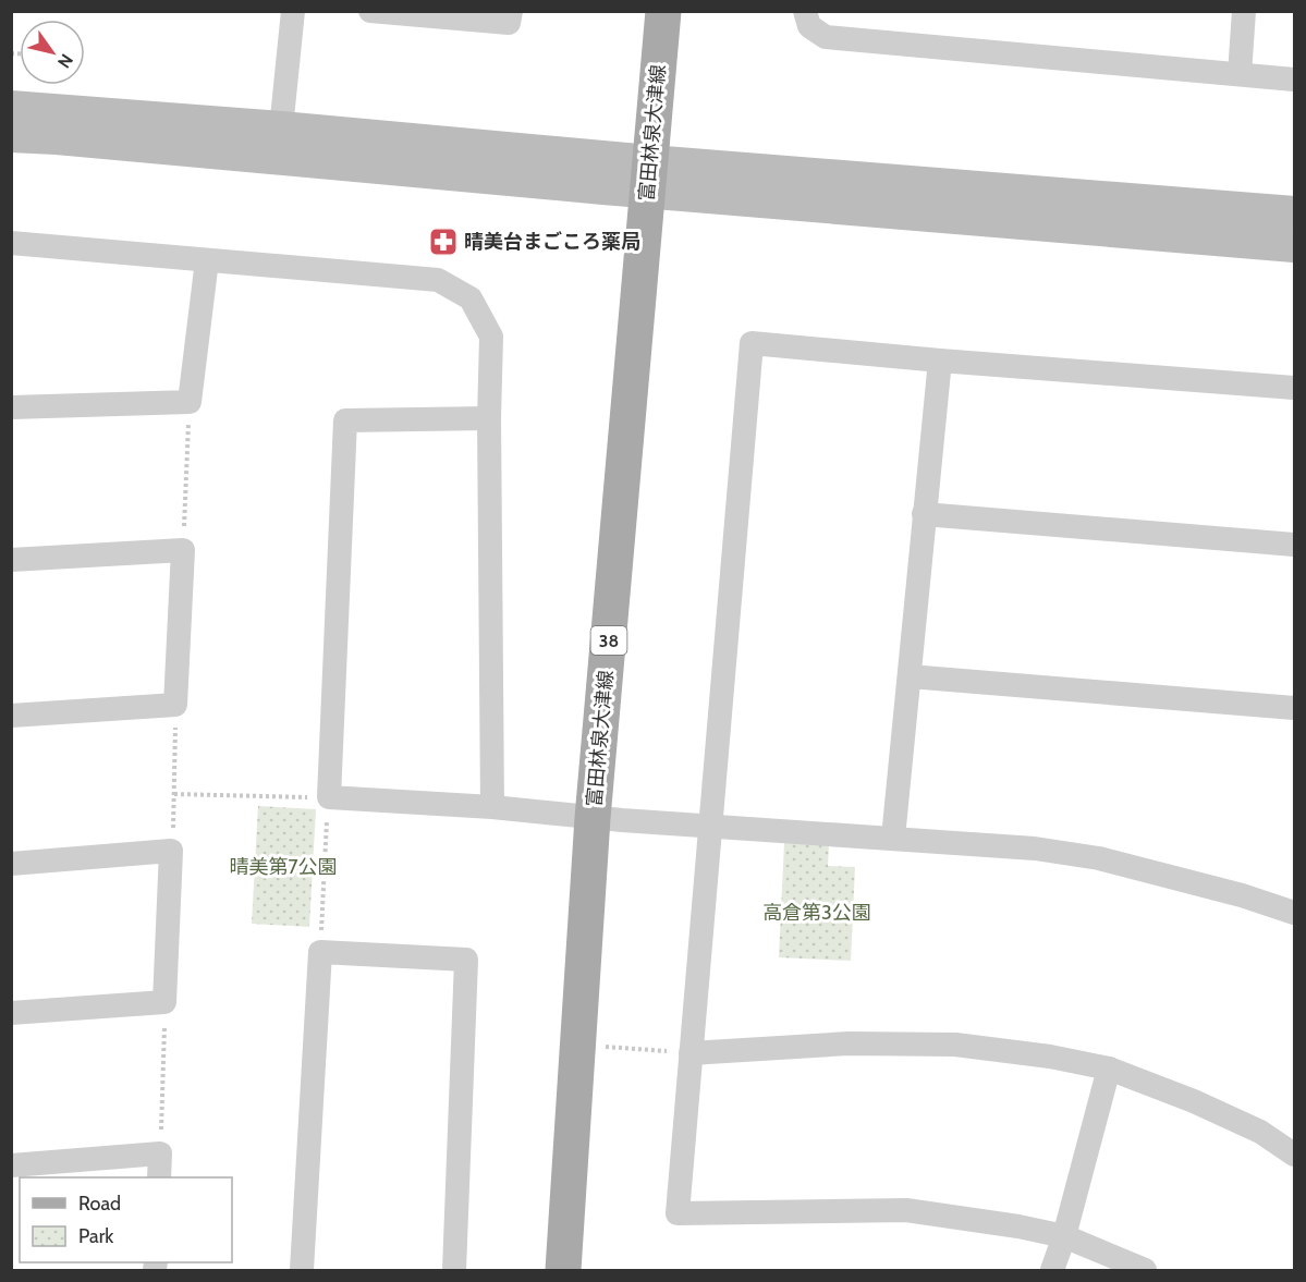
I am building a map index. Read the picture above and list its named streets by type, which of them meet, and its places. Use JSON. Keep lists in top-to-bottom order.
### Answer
{
  "streets": {
    "main road": ["富田林泉大津線", "38"]
  },
  "parks": ["晴美第7公園", "高倉第3公園"],
  "places": {
    "pharmacy": ["晴美台まごころ薬局"]
  },
  "legend": ["Road", "Park"],
  "north": "bottom right"
}
